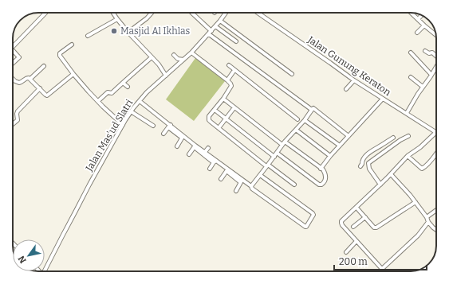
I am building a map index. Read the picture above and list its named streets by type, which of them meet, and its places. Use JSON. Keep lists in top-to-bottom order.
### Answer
{
  "streets": {
    "street": ["Jalan Gunung Keraton", "Jalan Mas'ud Slatri"]
  },
  "places": ["Masjid Al Ikhlas"],
  "scale_bar": "200 m",
  "north": "bottom left"
}
